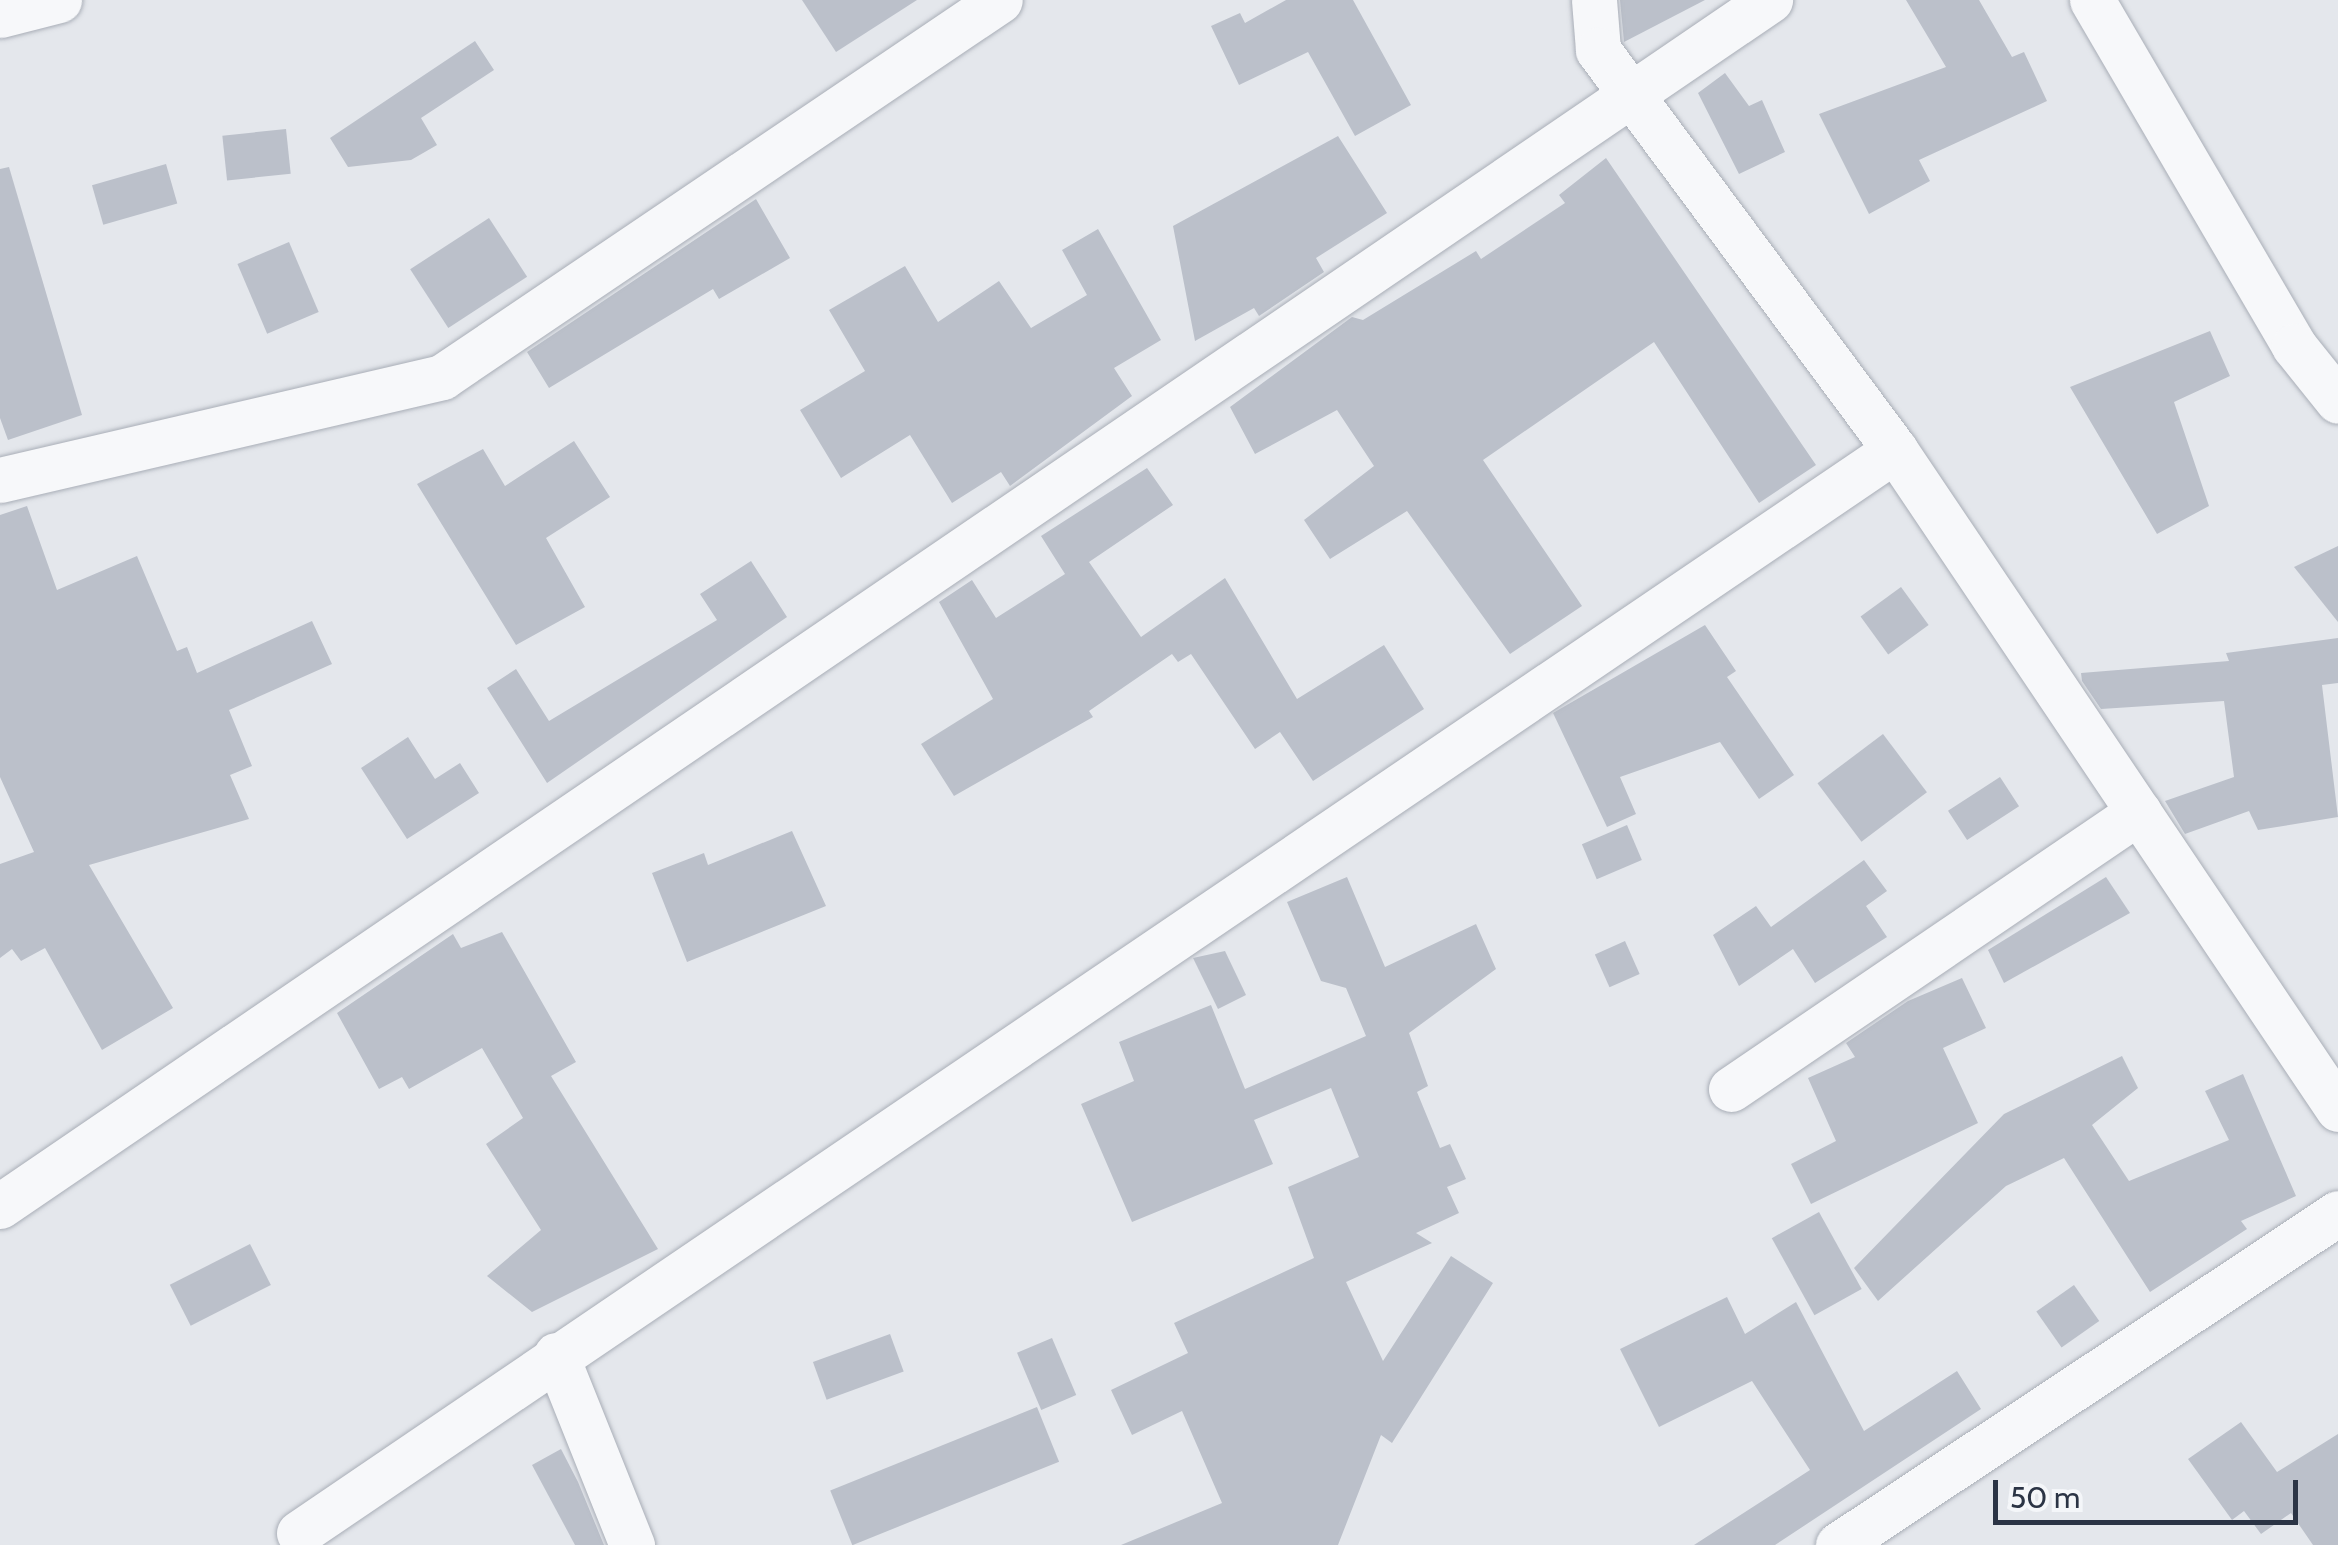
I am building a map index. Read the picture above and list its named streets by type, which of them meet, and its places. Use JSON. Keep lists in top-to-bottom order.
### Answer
{
  "scale_bar": "50 m"
}
